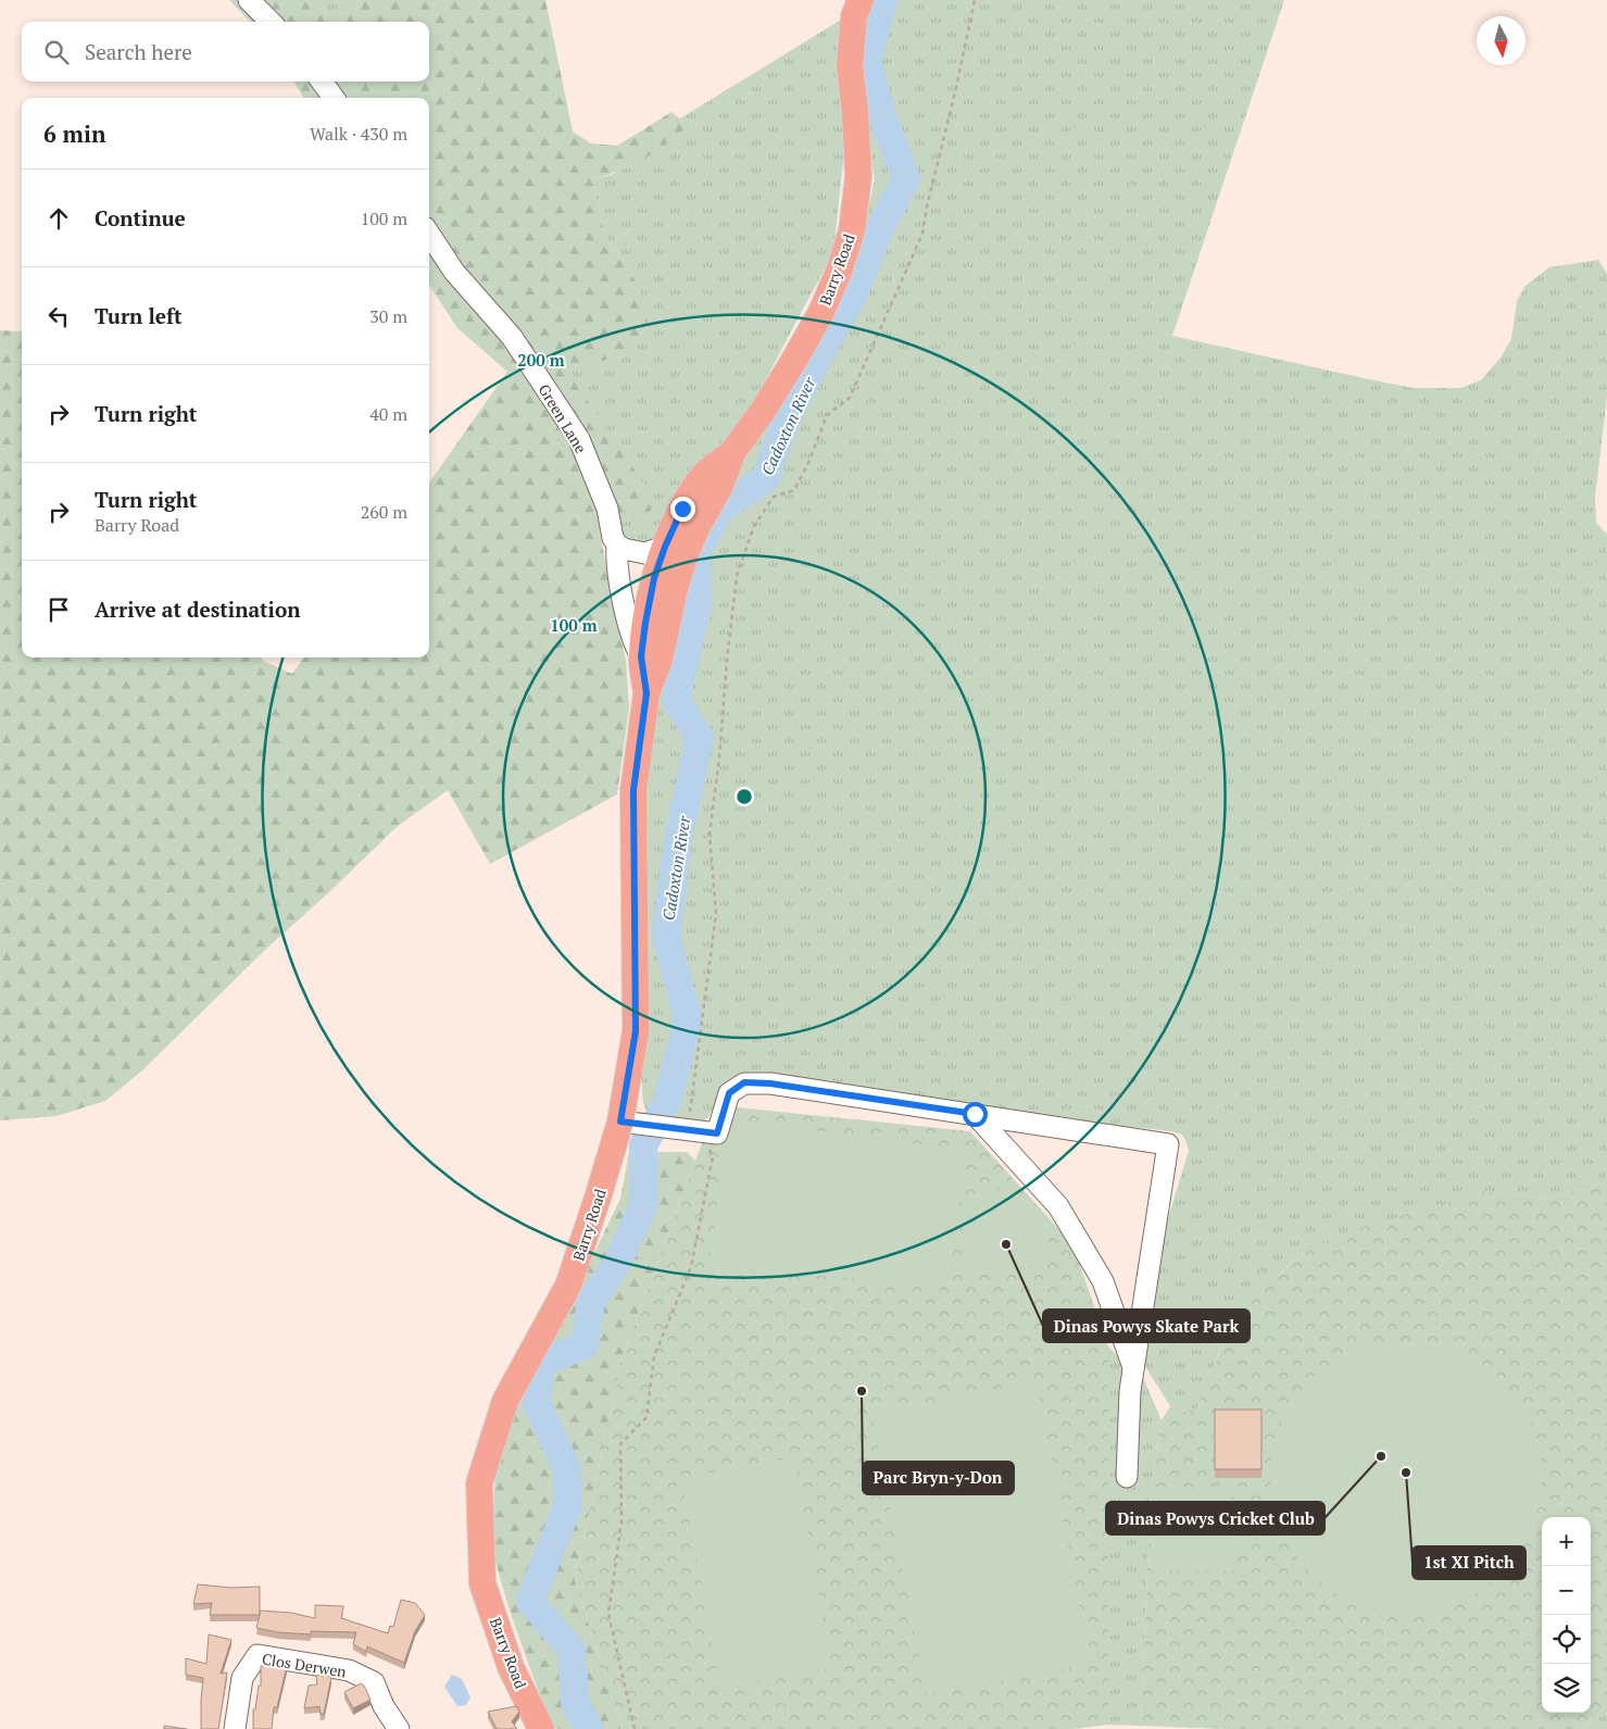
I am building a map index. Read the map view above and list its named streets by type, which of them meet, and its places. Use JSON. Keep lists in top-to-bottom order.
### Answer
{
  "streets": {
    "main road": ["Barry Road"],
    "street": ["Green Lane", "Clos Derwen"]
  },
  "crossings": [
    ["Barry Road", "Green Lane"]
  ],
  "water": ["Cadoxton River"],
  "places": [
    "Dinas Powys Skate Park",
    "Parc Bryn-y-Don",
    "Dinas Powys Cricket Club",
    "1st XI Pitch"
  ],
  "north": "bottom",
  "page": {
    "search": "Search here",
    "heading": ["6 min", "Walk · 430 m"],
    "list": [
      ["Continue", "100 m"],
      ["Turn left", "30 m"],
      ["Turn right", "40 m"],
      ["Turn right", "Barry Road", "260 m"],
      "Arrive at destination"
    ],
    "map_buttons": ["+", "−"]
  },
  "rings": ["200 m", "100 m"]
}
